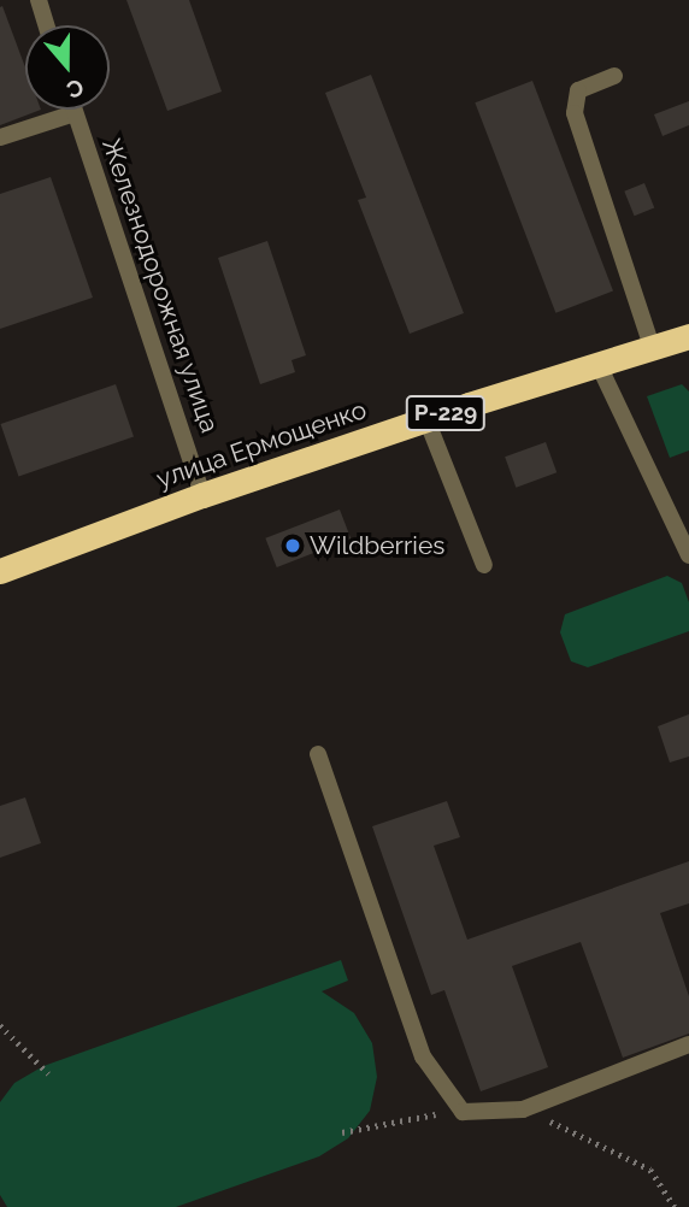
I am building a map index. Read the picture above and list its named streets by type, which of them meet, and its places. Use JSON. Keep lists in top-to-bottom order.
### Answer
{
  "streets": {
    "highway": ["Р-229", "улица Ермощенко"],
    "street": ["Железнодорожная улица"]
  },
  "crossings": [
    ["Железнодорожная улица", "улица Ермощенко"]
  ],
  "places": ["Wildberries"],
  "north": "bottom"
}
